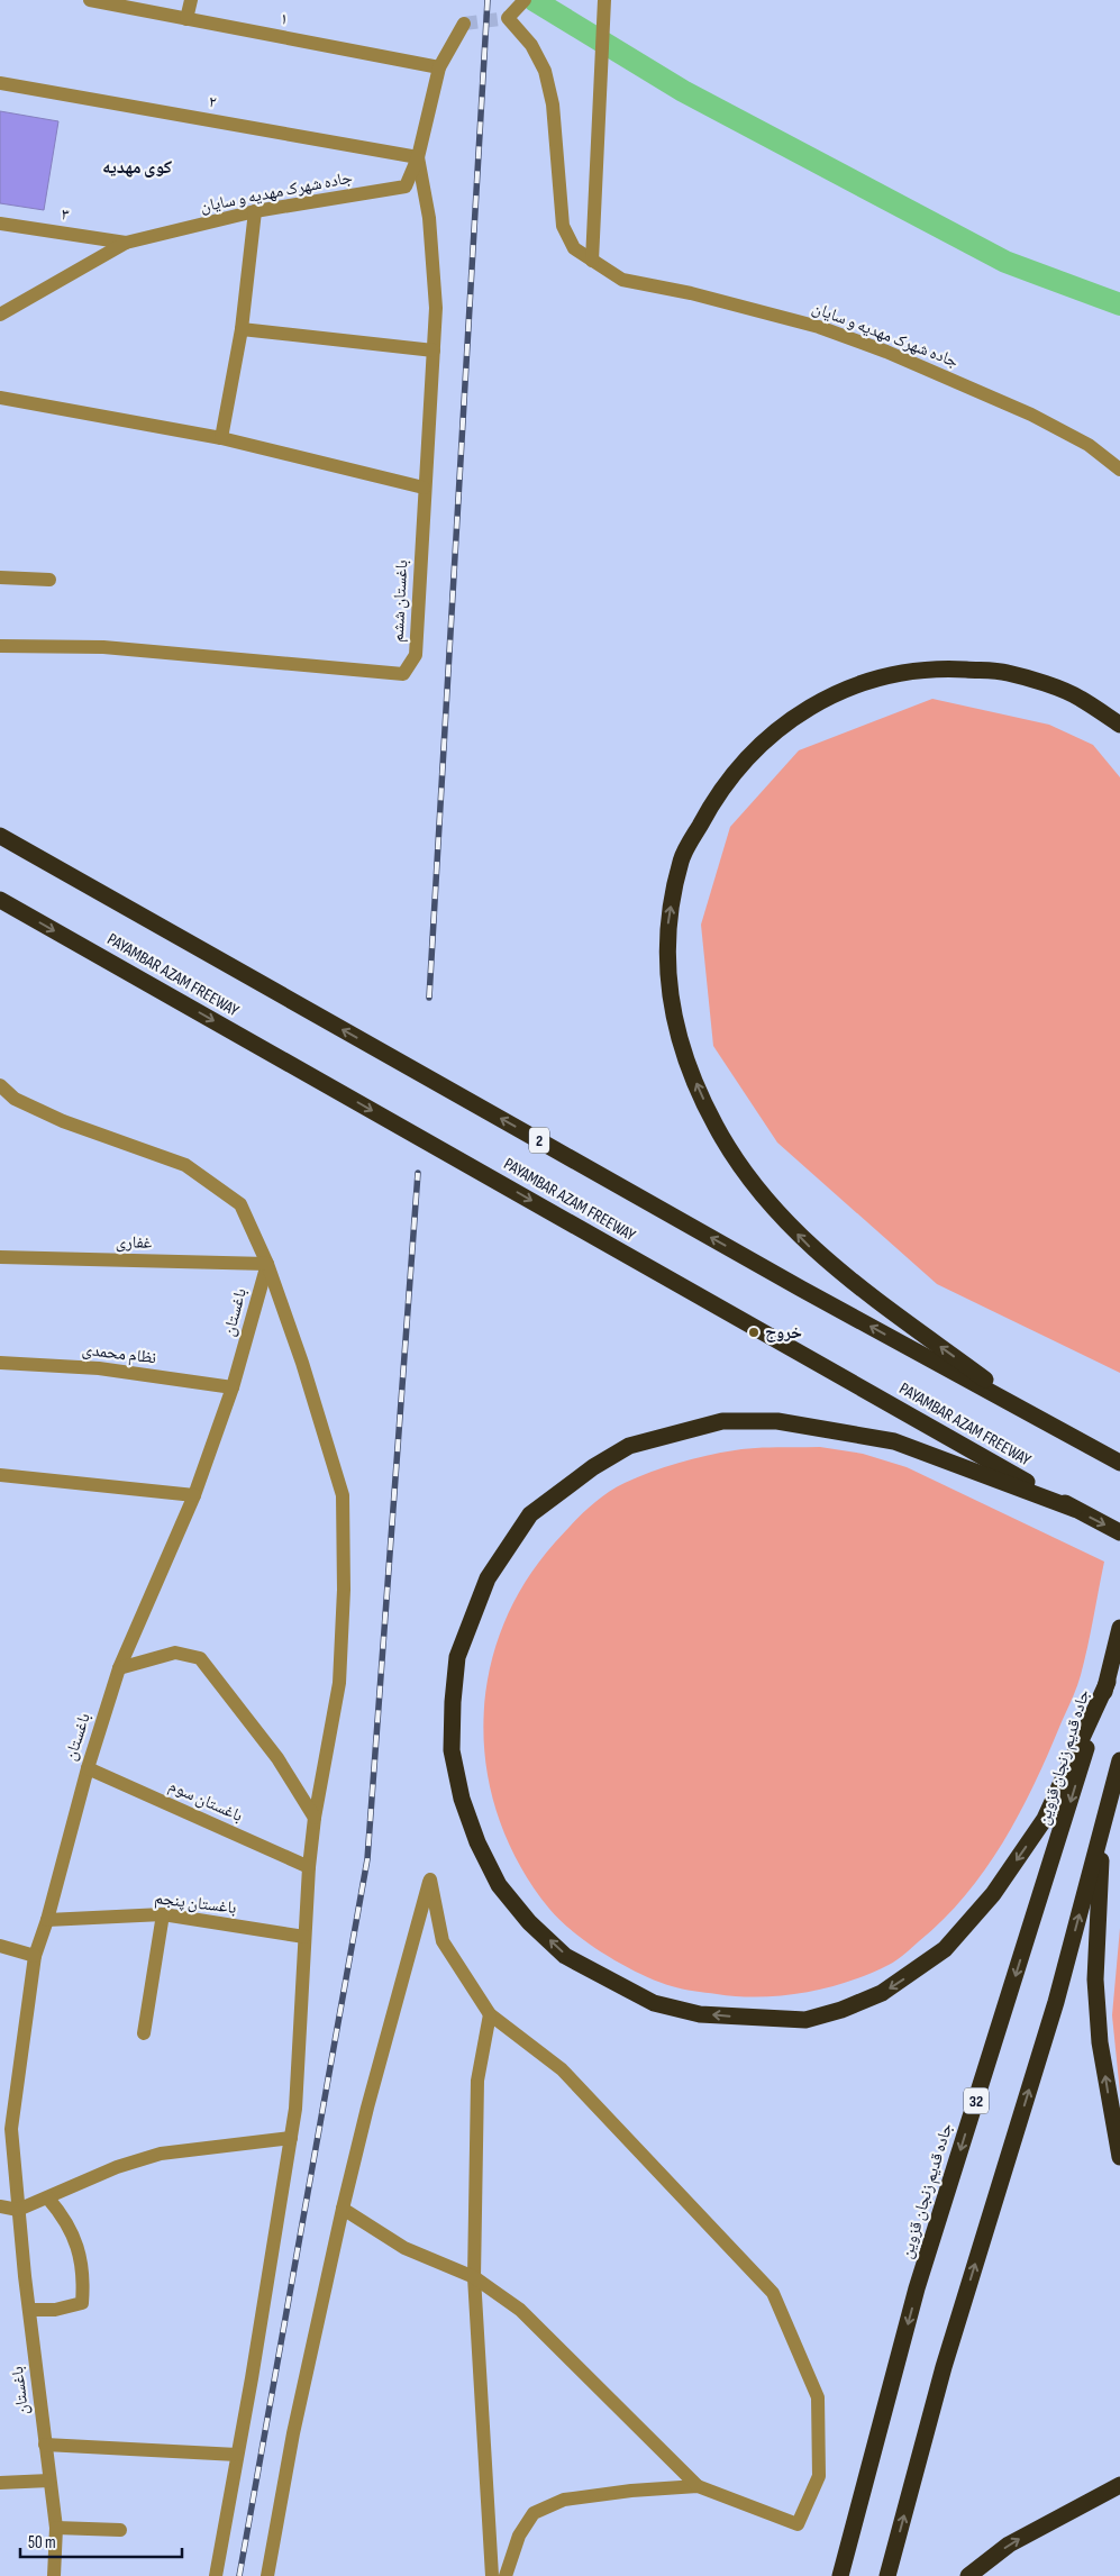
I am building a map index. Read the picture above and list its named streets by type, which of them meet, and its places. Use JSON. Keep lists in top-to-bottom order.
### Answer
{
  "streets": {
    "highway": [
      "PAYAMBAR AZAM FREEWAY",
      "2",
      "جاده قدیم زنجان قزوین",
      "32"
    ],
    "street": [
      "۱",
      "۲",
      "جاده شهرک مهدیه و سایان",
      "۳",
      "باغستان ششم",
      "غفاری",
      "باغستان",
      "نظام محمدی",
      "باغستان سوم",
      "باغستان پنجم"
    ]
  },
  "crossings": [
    ["۱", "جاده شهرک مهدیه و سایان"],
    ["۲", "جاده شهرک مهدیه و سایان"],
    ["۲", "باغستان ششم"],
    ["جاده شهرک مهدیه و سایان", "۳"],
    ["جاده شهرک مهدیه و سایان", "باغستان ششم"],
    ["غفاری", "باغستان"],
    ["باغستان", "نظام محمدی"],
    ["باغستان", "باغستان سوم"],
    ["باغستان", "باغستان پنجم"]
  ],
  "districts": ["کوی مهدیه"],
  "places": ["خروج"],
  "scale_bar": "50 m"
}
